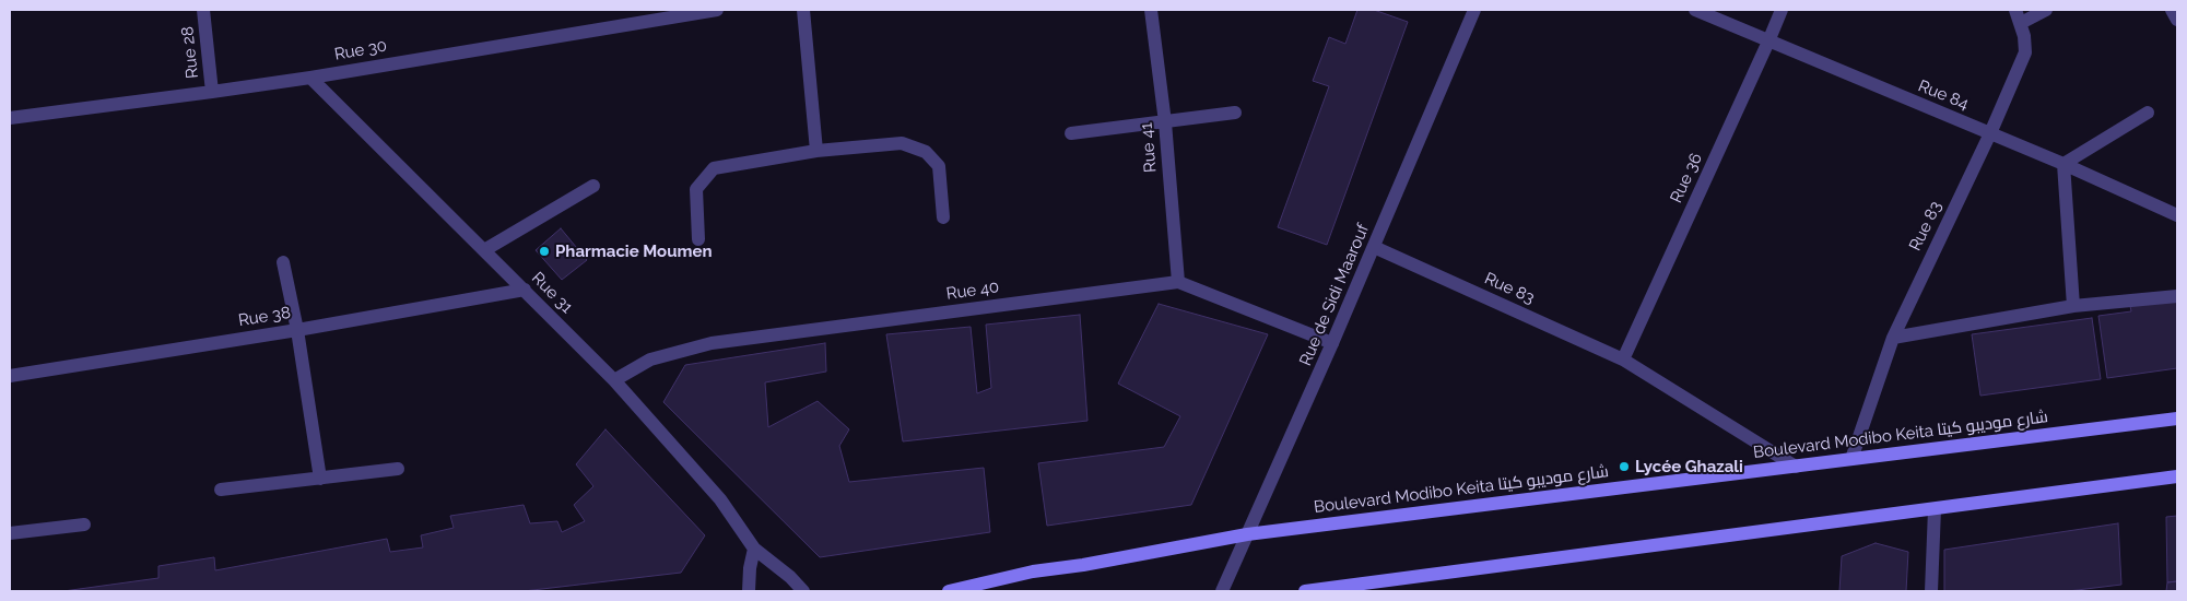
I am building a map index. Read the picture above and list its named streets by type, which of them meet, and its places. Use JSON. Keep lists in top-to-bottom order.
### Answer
{
  "streets": {
    "main road": ["Boulevard Modibo Keita شارع موديبو كيتا"],
    "street": [
      "Rue 30",
      "Rue 28",
      "Rue 84",
      "Rue 41",
      "Rue 36",
      "Rue 83",
      "Rue 40",
      "Rue 31",
      "Rue de Sidi Maarouf",
      "Rue 38"
    ]
  },
  "crossings": [
    ["Rue 30", "Rue 28"],
    ["Rue 30", "Rue 31"],
    ["Rue 84", "Rue 36"],
    ["Rue 84", "Rue 83"],
    ["Rue 41", "Rue 40"],
    ["Rue 36", "Rue 83"],
    ["Rue 83", "Rue de Sidi Maarouf"],
    ["Rue 83", "Boulevard Modibo Keita شارع موديبو كيتا"],
    ["Rue 40", "Rue 31"],
    ["Rue 40", "Rue de Sidi Maarouf"],
    ["Rue 31", "Rue 38"],
    ["Rue de Sidi Maarouf", "Boulevard Modibo Keita شارع موديبو كيتا"]
  ],
  "places": ["Pharmacie Moumen", "Lycée Ghazali"]
}
